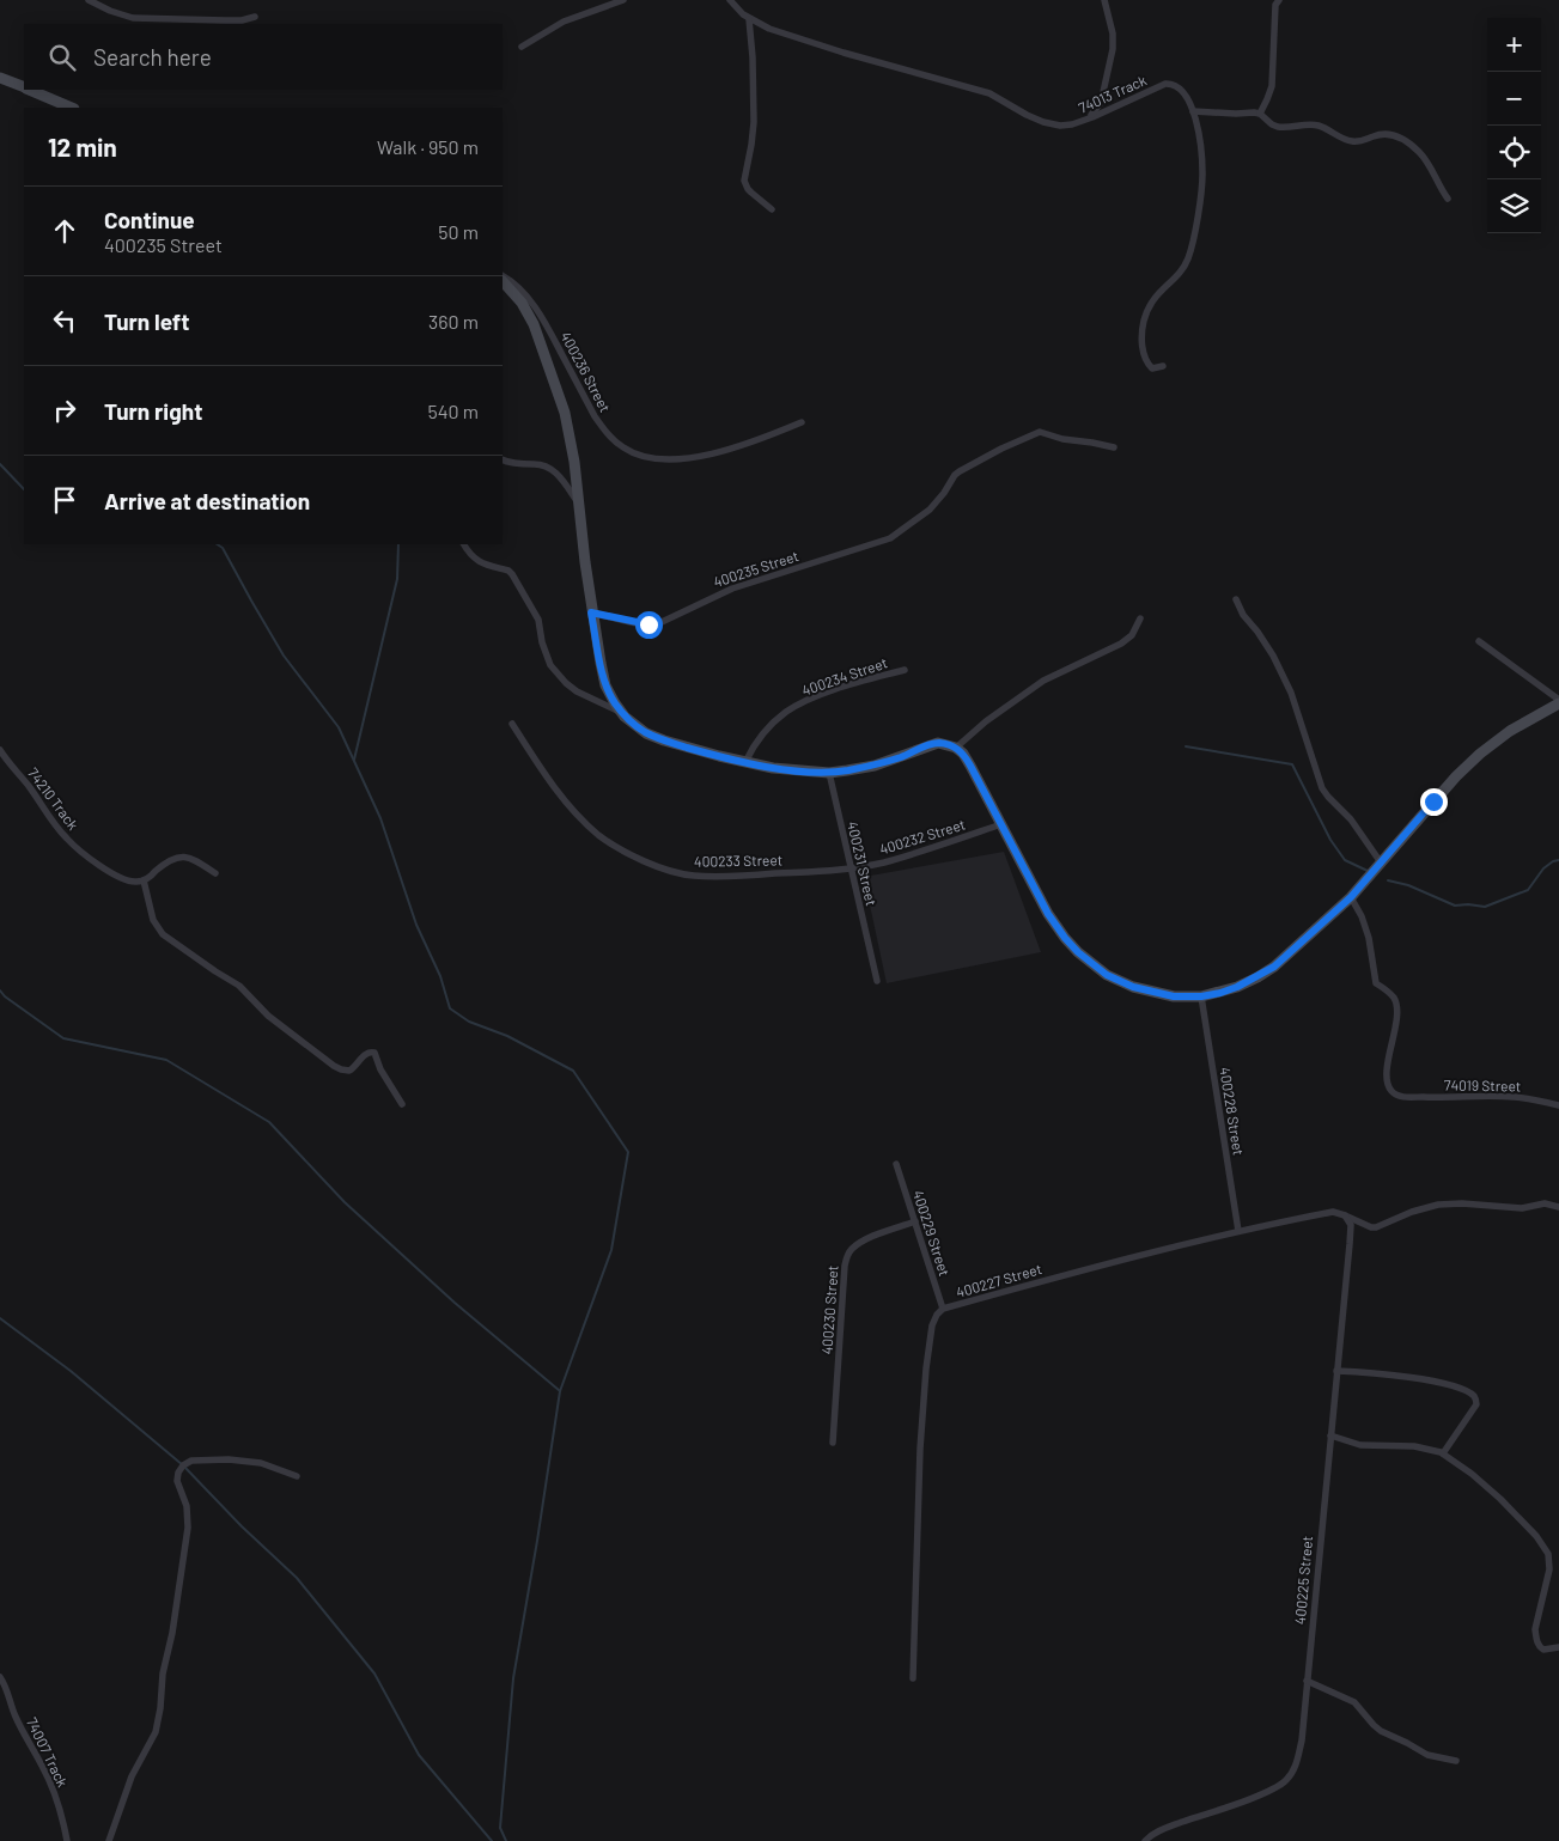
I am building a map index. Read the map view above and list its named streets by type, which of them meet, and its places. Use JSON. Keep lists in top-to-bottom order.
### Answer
{
  "streets": {
    "street": [
      "74013 Track",
      "400236 Street",
      "400235 Street",
      "400234 Street",
      "74210 Track",
      "400232 Street",
      "400233 Street",
      "400231 Street",
      "74019 Street",
      "400228 Street",
      "400229 Street",
      "400227 Street",
      "400230 Street",
      "400225 Street",
      "74007 Track"
    ]
  },
  "crossings": [
    ["400232 Street", "400233 Street"],
    ["400232 Street", "400231 Street"],
    ["400233 Street", "400231 Street"],
    ["400228 Street", "400227 Street"],
    ["400229 Street", "400227 Street"],
    ["400229 Street", "400230 Street"],
    ["400227 Street", "400225 Street"]
  ],
  "page": {
    "map_buttons": ["+", "−"],
    "search": "Search here",
    "heading": ["12 min", "Walk · 950 m"],
    "list": [
      ["Continue", "400235 Street", "50 m"],
      ["Turn left", "360 m"],
      ["Turn right", "540 m"],
      "Arrive at destination"
    ]
  }
}
